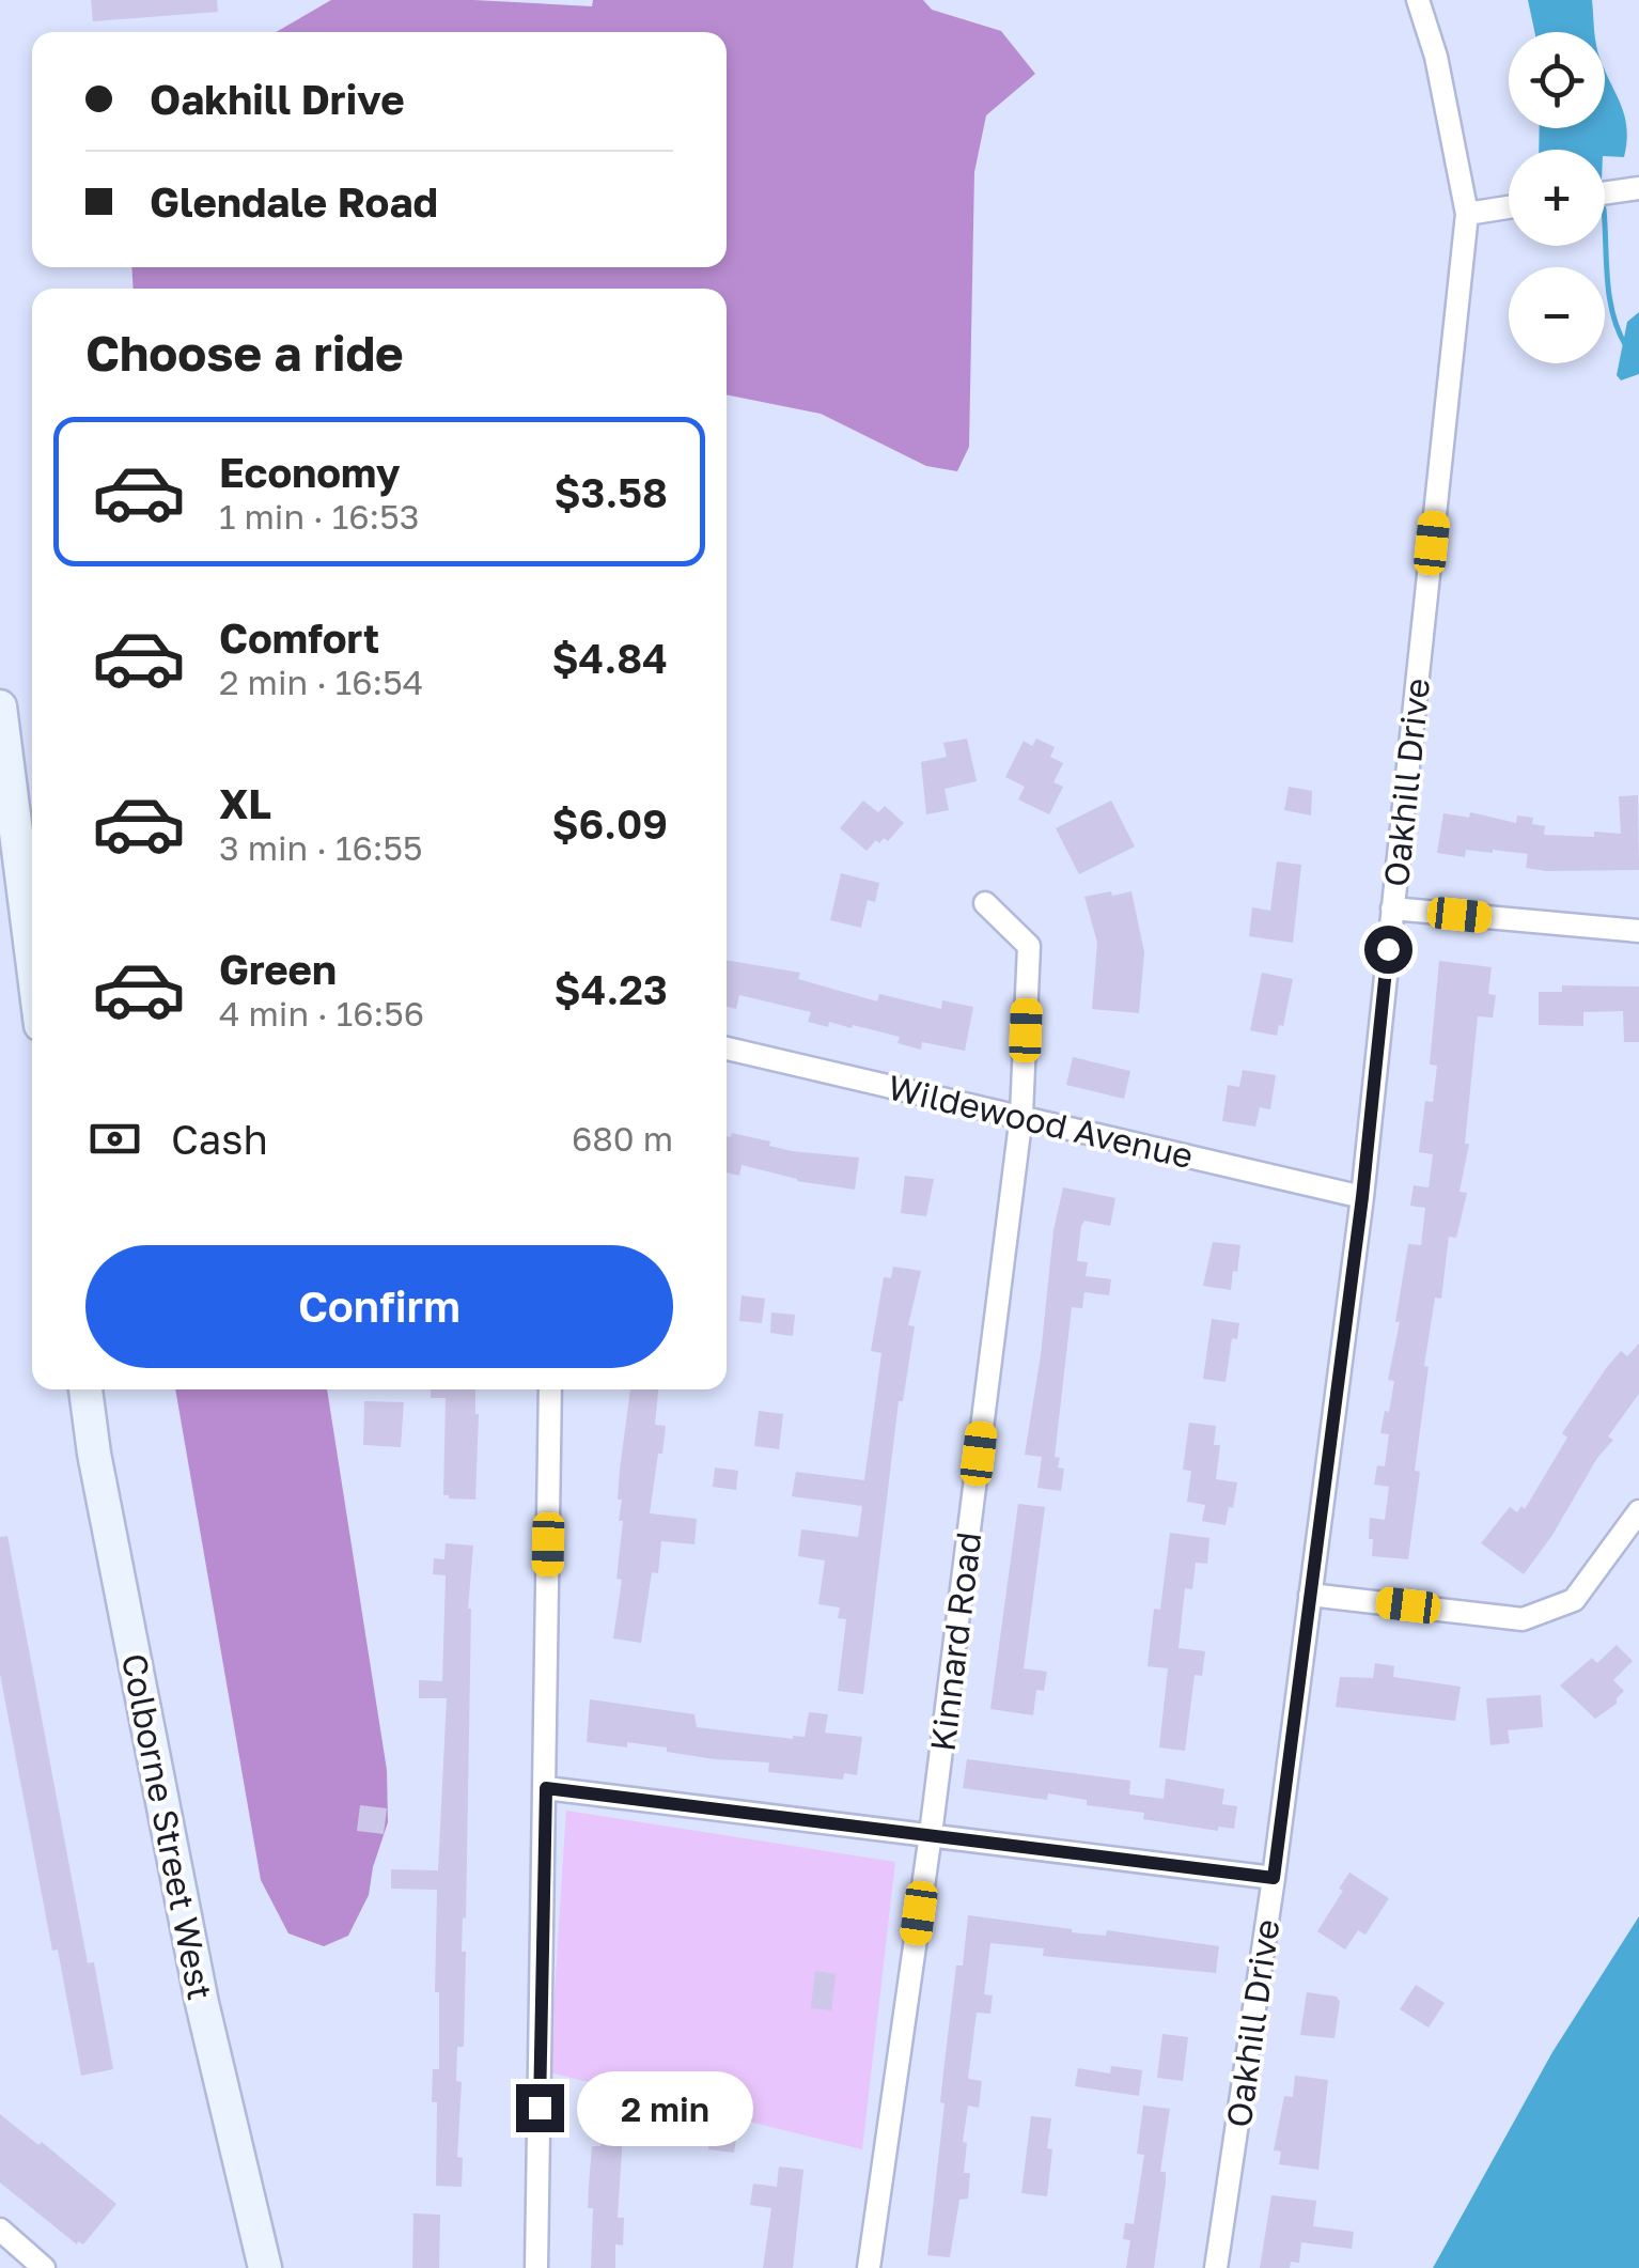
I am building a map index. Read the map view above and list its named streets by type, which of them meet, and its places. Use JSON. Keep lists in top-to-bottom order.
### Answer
{
  "streets": {
    "main road": ["Colborne Street West"],
    "street": ["Oakhill Drive", "Wildewood Avenue", "Kinnard Road"]
  },
  "crossings": [
    ["Oakhill Drive", "Wildewood Avenue"],
    ["Wildewood Avenue", "Kinnard Road"]
  ],
  "page": {
    "map_buttons": ["+", "−"],
    "banner": ["Oakhill Drive", "Glendale Road"],
    "heading": "Choose a ride",
    "list": [
      {
        "name": "Economy",
        "note": "1 min · 16:53",
        "value": "$3.58"
      },
      {
        "name": "Comfort",
        "note": "2 min · 16:54",
        "value": "$4.84"
      },
      {
        "name": "XL",
        "note": "3 min · 16:55",
        "value": "$6.09"
      },
      {
        "name": "Green",
        "note": "4 min · 16:56",
        "value": "$4.23"
      }
    ],
    "pay": ["Cash", "680 m"],
    "buttons": "Confirm",
    "bubble": "2 min"
  }
}
